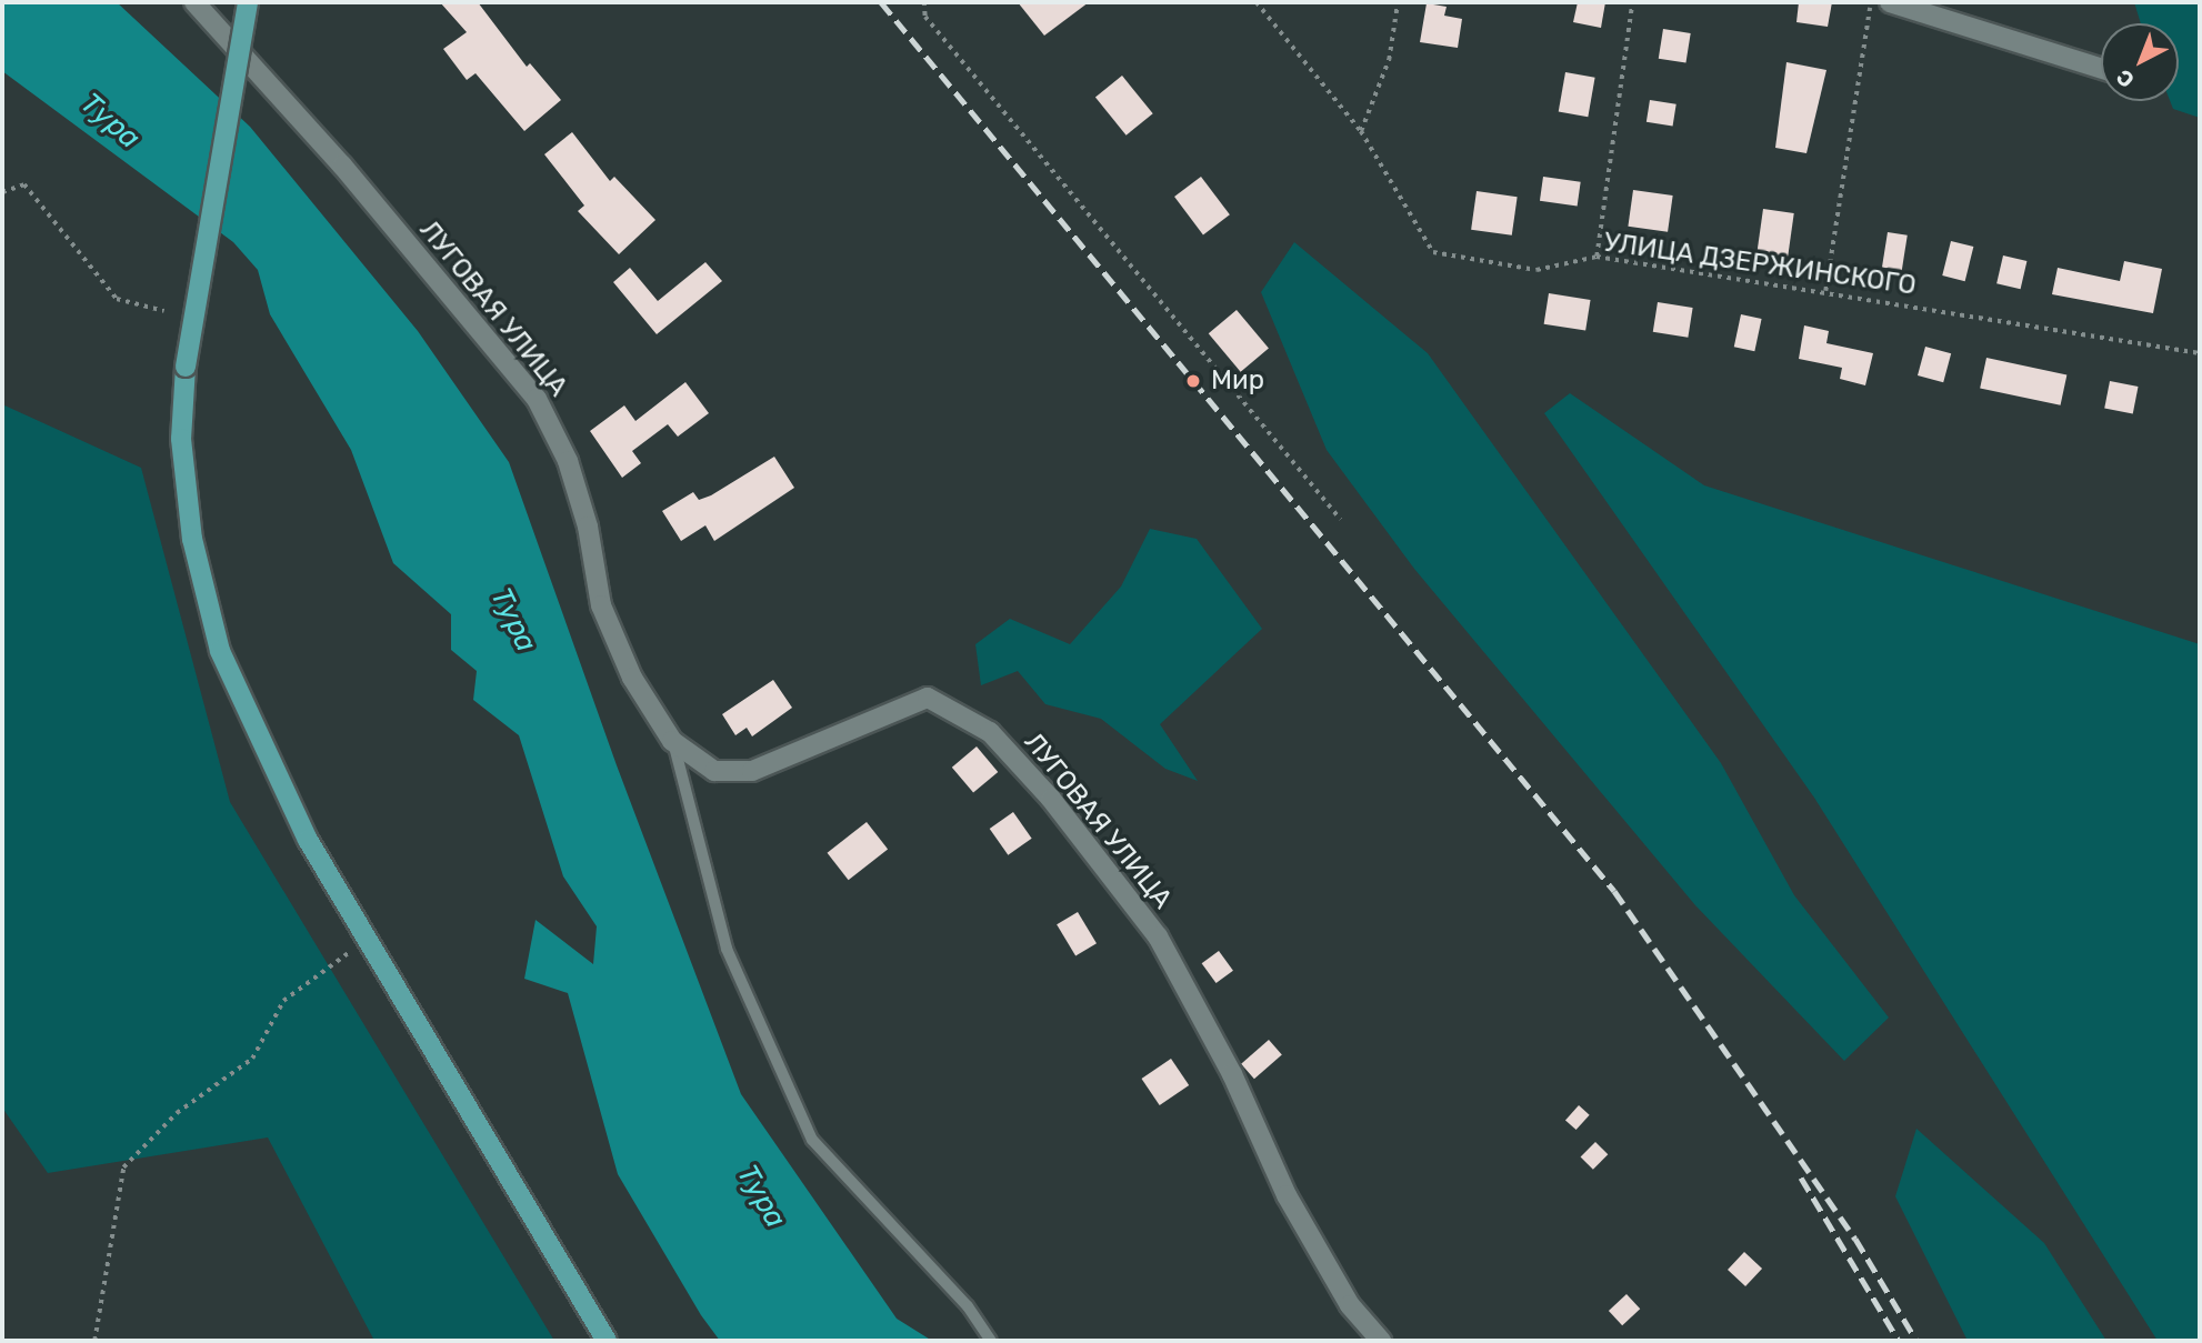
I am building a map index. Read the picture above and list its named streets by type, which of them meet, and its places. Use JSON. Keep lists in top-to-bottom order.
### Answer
{
  "streets": {
    "street": ["ЛУГОВАЯ УЛИЦА"],
    "path": ["УЛИЦА ДЗЕРЖИНСКОГО"]
  },
  "water": ["Тура"],
  "places": ["Мир"],
  "north": "bottom left"
}
